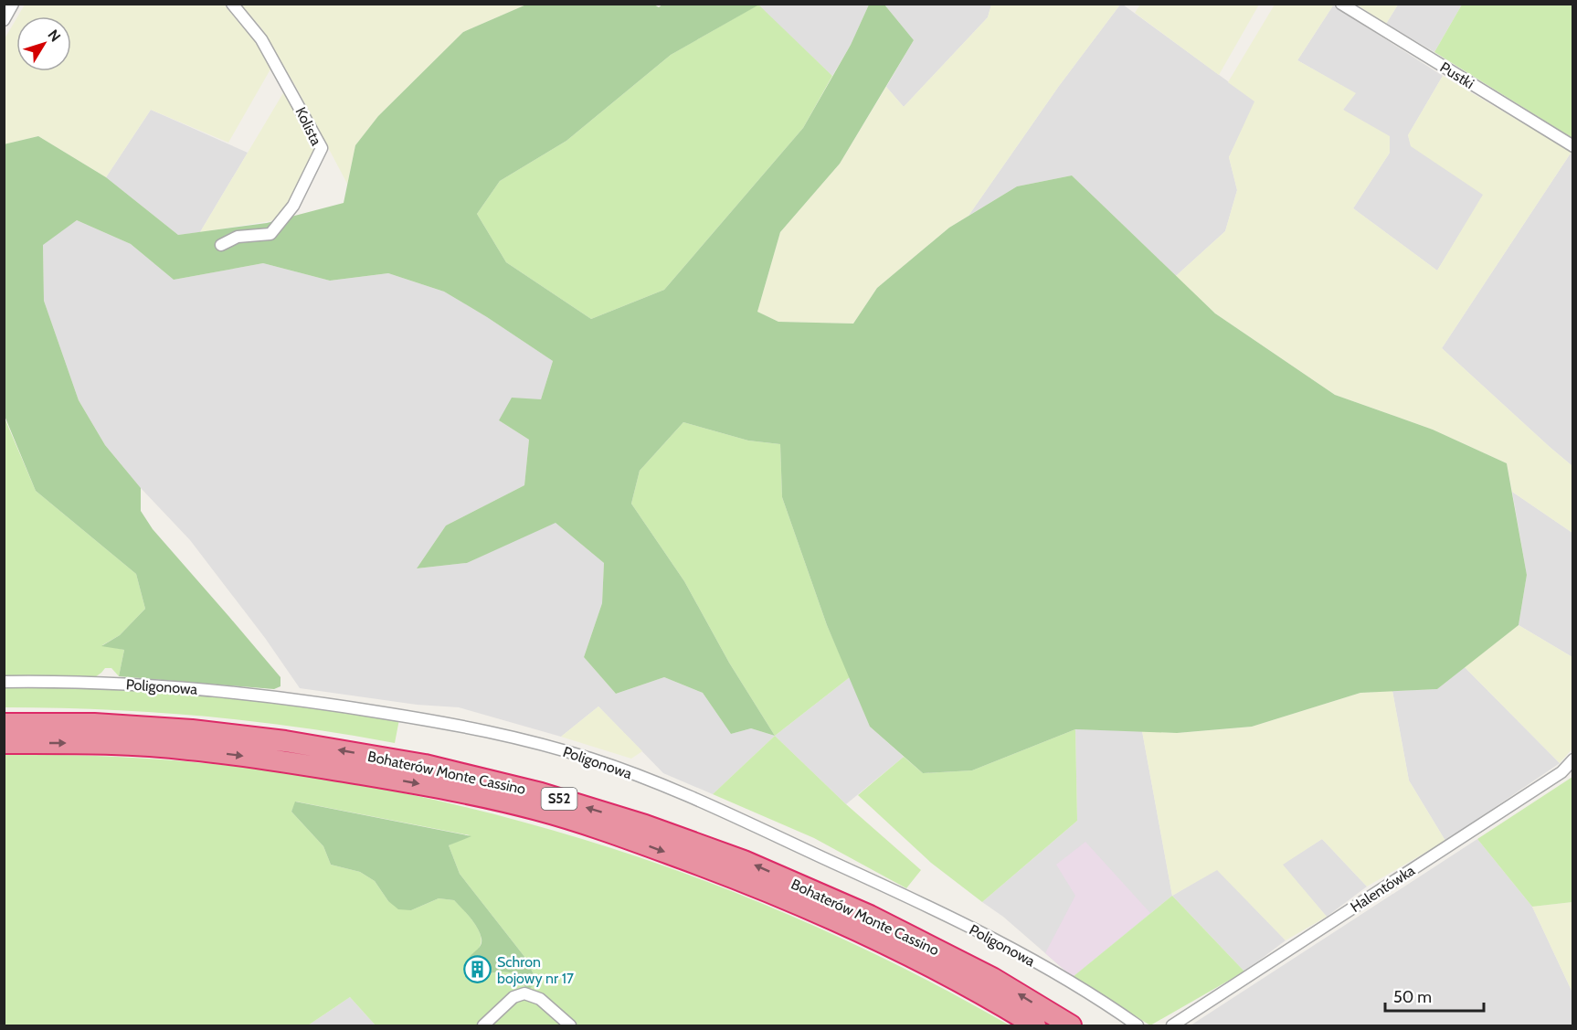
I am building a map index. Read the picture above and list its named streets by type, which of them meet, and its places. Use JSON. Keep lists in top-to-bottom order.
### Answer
{
  "streets": {
    "highway": ["Bohaterów Monte Cassino", "S52"],
    "street": [
      "Pustki",
      "Kolista",
      "Poligonowa",
      "Halentówka"
    ]
  },
  "places": {
    "building": ["Schron bojowy nr 17"]
  },
  "scale_bar": "50 m",
  "north": "top right"
}
